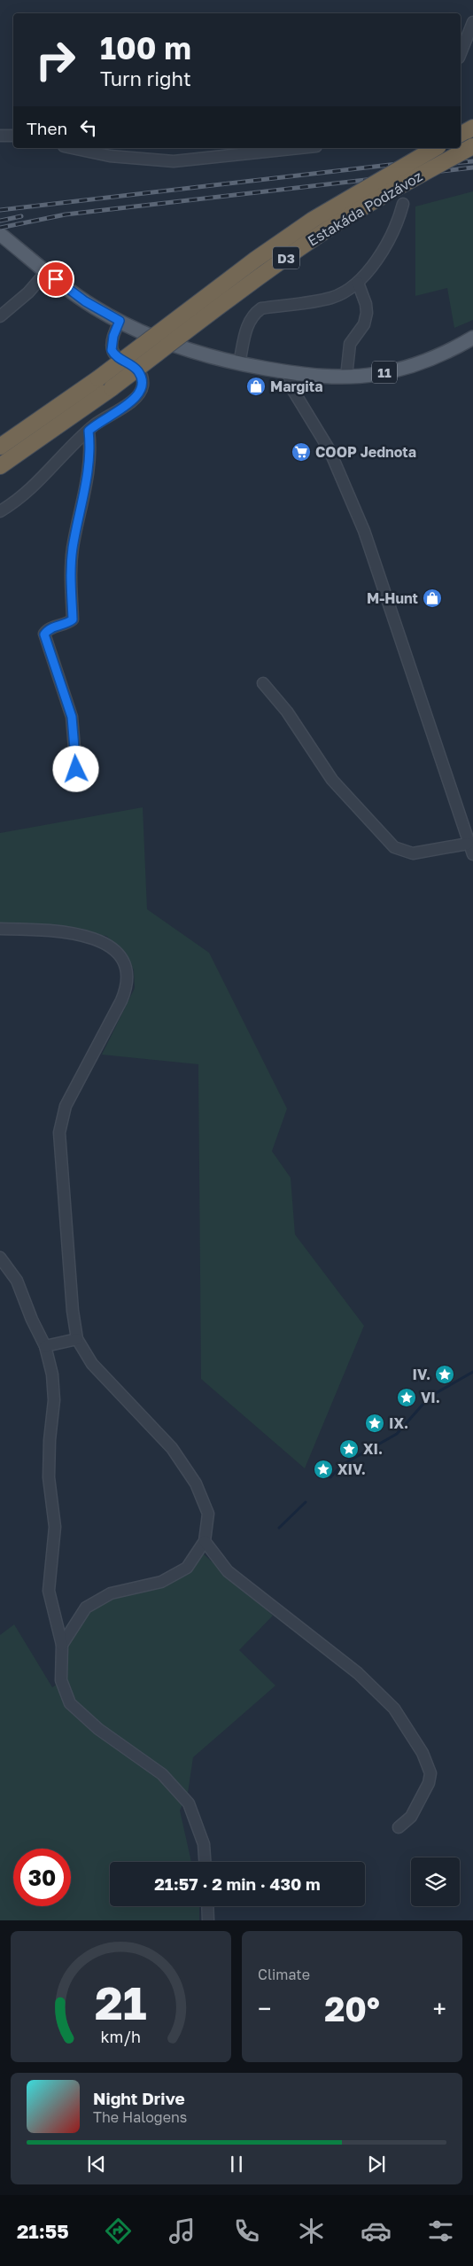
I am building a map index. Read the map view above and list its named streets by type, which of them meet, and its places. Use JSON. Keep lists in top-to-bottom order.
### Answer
{
  "streets": {
    "highway": ["Estakáda Podzávoz", "D3"],
    "main road": ["11"]
  },
  "places": {
    "shop": ["Margita", "M-Hunt"],
    "supermarket": ["COOP Jednota"],
    "place": [
      "IV.",
      "VI.",
      "IX.",
      "XI.",
      "XIV."
    ]
  },
  "page": {
    "turn": ["100 m", "Turn right"],
    "then": "Then",
    "limit": "30",
    "trip": "21:57 · 2 min · 430 m",
    "tile": "Climate",
    "heat": ["−", "20°", "+"],
    "song": ["Night Drive", "The Halogens"],
    "tabs": "21:55",
    "gauge": ["21", "km/h"]
  }
}
